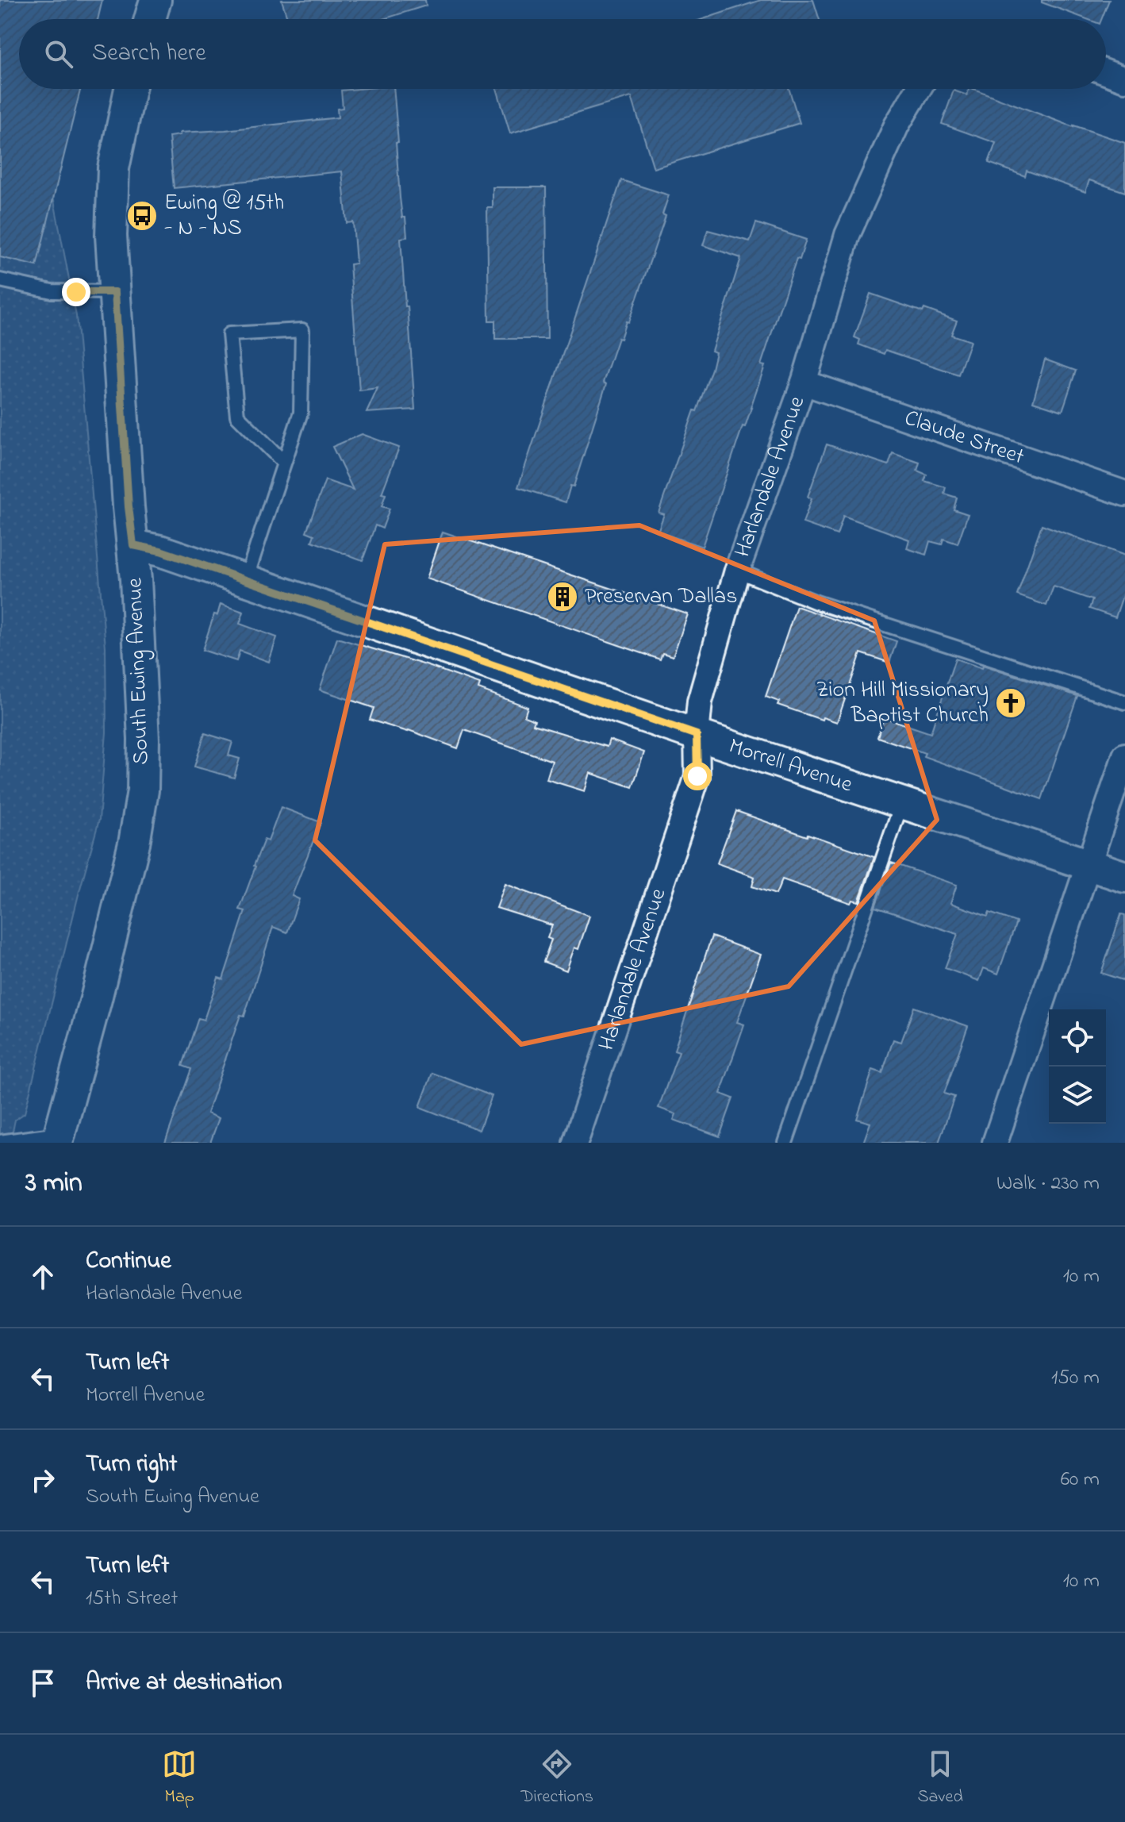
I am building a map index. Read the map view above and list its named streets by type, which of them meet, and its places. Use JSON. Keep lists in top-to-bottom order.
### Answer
{
  "streets": {
    "street": [
      "Claude Street",
      "Harlandale Avenue",
      "South Ewing Avenue",
      "Morrell Avenue"
    ]
  },
  "crossings": [
    ["Claude Street", "Harlandale Avenue"],
    ["Harlandale Avenue", "Morrell Avenue"],
    ["South Ewing Avenue", "Morrell Avenue"]
  ],
  "places": {
    "bus stop": ["Ewing @ 15th - N - NS"],
    "building": ["Preservan Dallas"],
    "church": ["Zion Hill Missionary Baptist Church"]
  },
  "page": {
    "search": "Search here",
    "heading": ["3 min", "Walk · 230 m"],
    "list": [
      ["Continue", "Harlandale Avenue", "10 m"],
      ["Turn left", "Morrell Avenue", "150 m"],
      ["Turn right", "South Ewing Avenue", "60 m"],
      ["Turn left", "15th Street", "10 m"],
      "Arrive at destination"
    ],
    "nav": ["Map", "Directions", "Saved"]
  }
}
